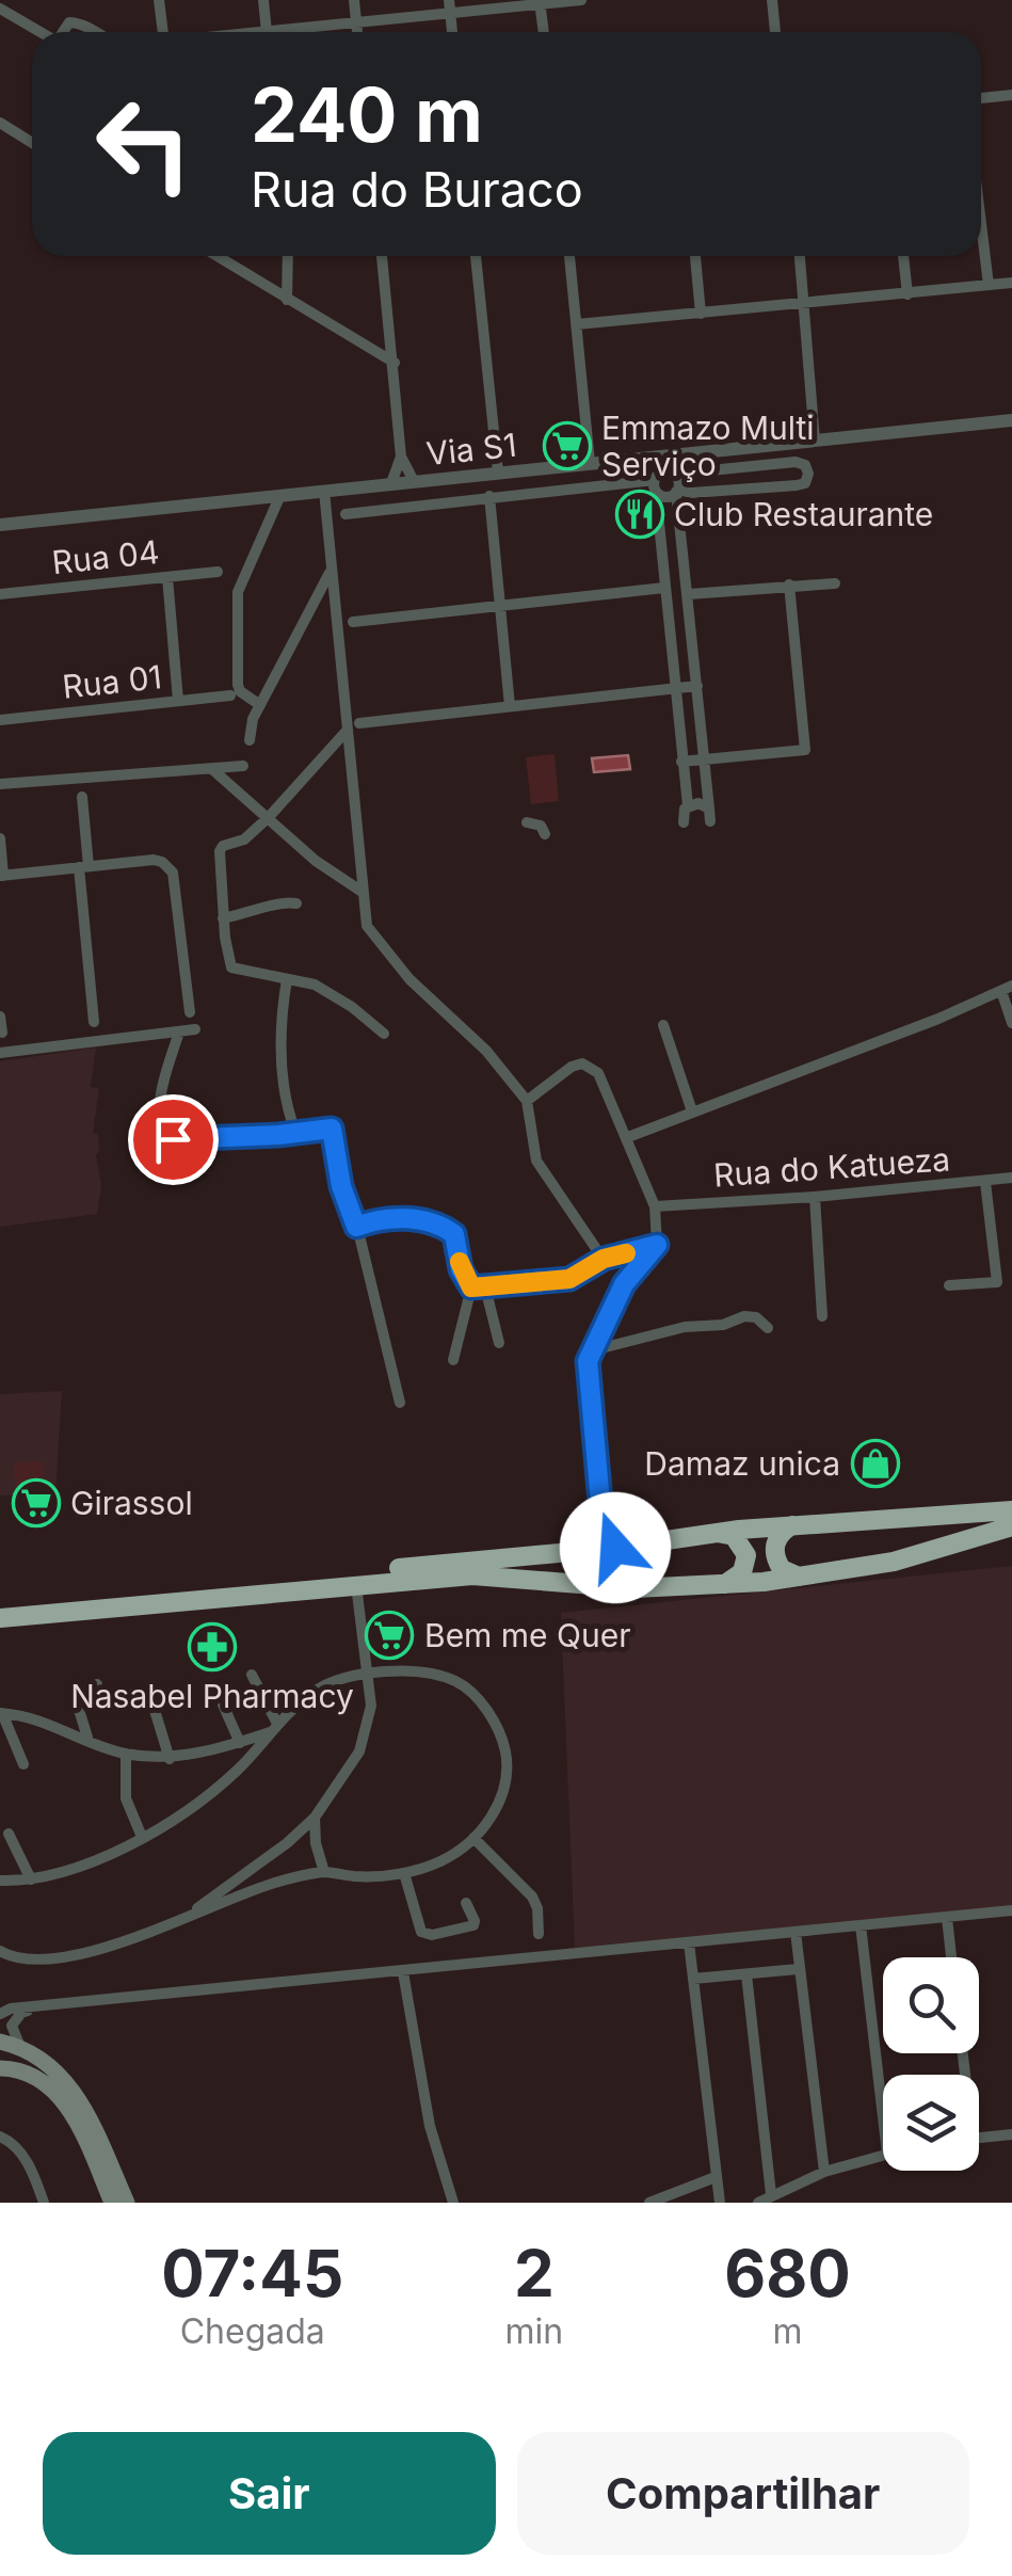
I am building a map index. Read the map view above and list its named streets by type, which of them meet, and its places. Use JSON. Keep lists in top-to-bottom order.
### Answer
{
  "streets": {
    "street": [
      "Via S1",
      "Rua 04",
      "Rua 01",
      "Rua do Katueza"
    ]
  },
  "places": {
    "supermarket": ["Emmazo Multi Serviço", "Girassol", "Bem me Quer"],
    "restaurant": ["Club Restaurante"],
    "shop": ["Damaz unica"],
    "pharmacy": ["Nasabel Pharmacy"]
  },
  "page": {
    "turn": ["240 m", "Rua do Buraco"],
    "eta": [
      "07:45",
      "Chegada",
      "2",
      "min",
      "680",
      "m"
    ],
    "buttons": ["Sair", "Compartilhar"]
  }
}
